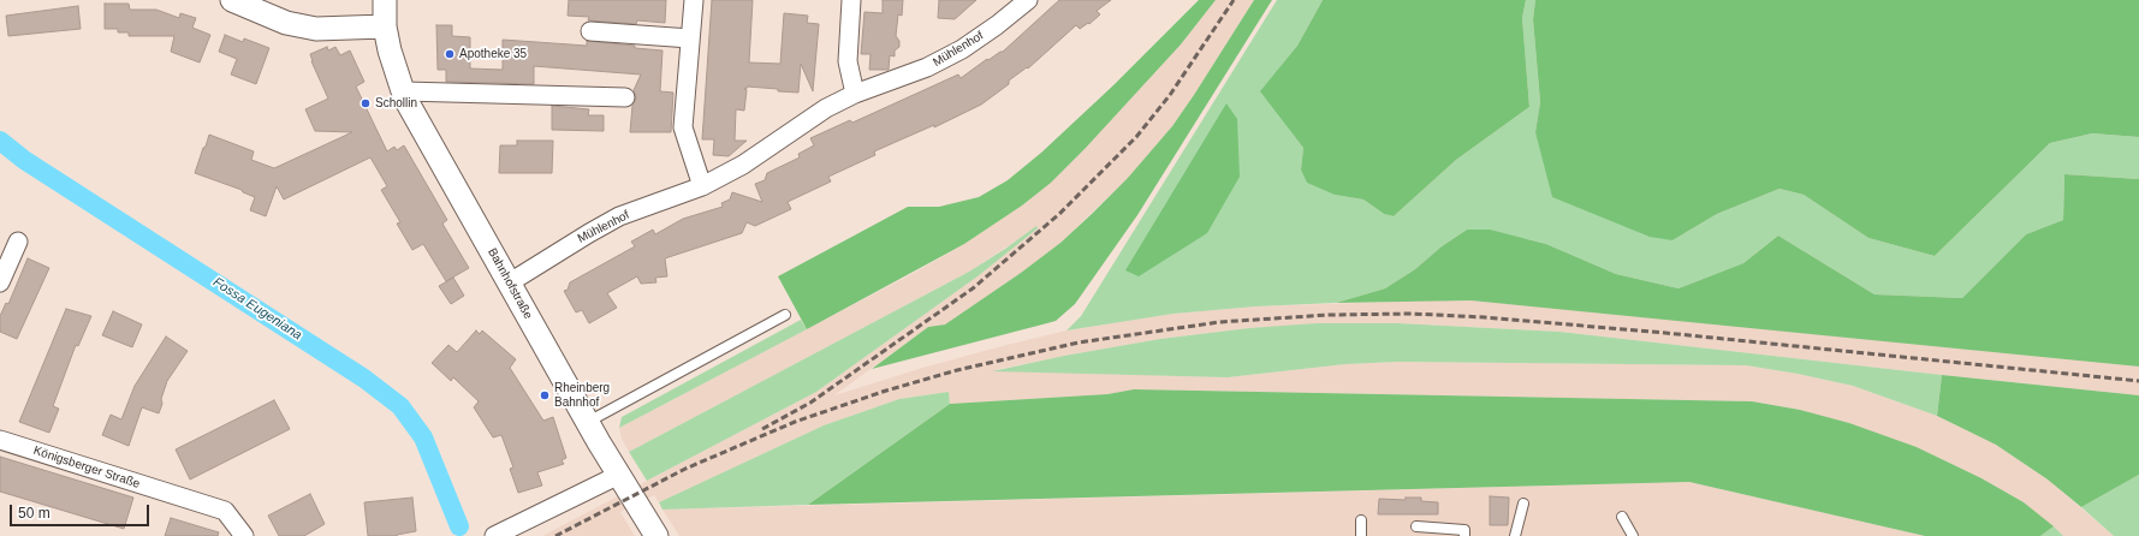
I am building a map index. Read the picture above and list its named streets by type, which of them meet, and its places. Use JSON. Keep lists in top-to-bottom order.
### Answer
{
  "streets": {
    "street": ["Mühlenhof", "Bahnhofstraße", "Königsberger Straße"]
  },
  "crossings": [
    ["Mühlenhof", "Bahnhofstraße"]
  ],
  "water": ["Fossa Eugeniana"],
  "places": ["Apotheke 35", "Schollin", "Rheinberg Bahnhof"],
  "scale_bar": "50 m"
}
